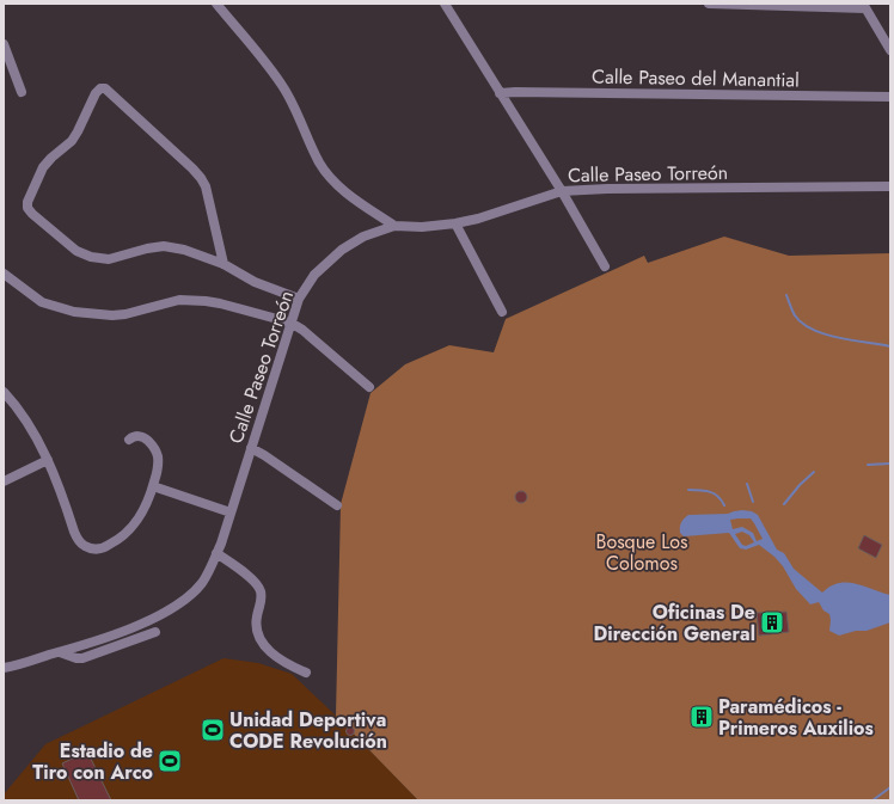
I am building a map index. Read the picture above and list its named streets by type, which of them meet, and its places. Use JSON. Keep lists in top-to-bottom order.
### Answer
{
  "streets": {
    "street": ["Calle Paseo del Manantial", "Calle Paseo Torreón"]
  },
  "parks": ["Bosque Los Colomos"],
  "places": {
    "building": ["Oficinas De Dirección General", "Paramédicos - Primeros Auxilios"],
    "sports": ["Unidad Deportiva CODE Revolución", "Estadio de Tiro con Arco"]
  }
}
